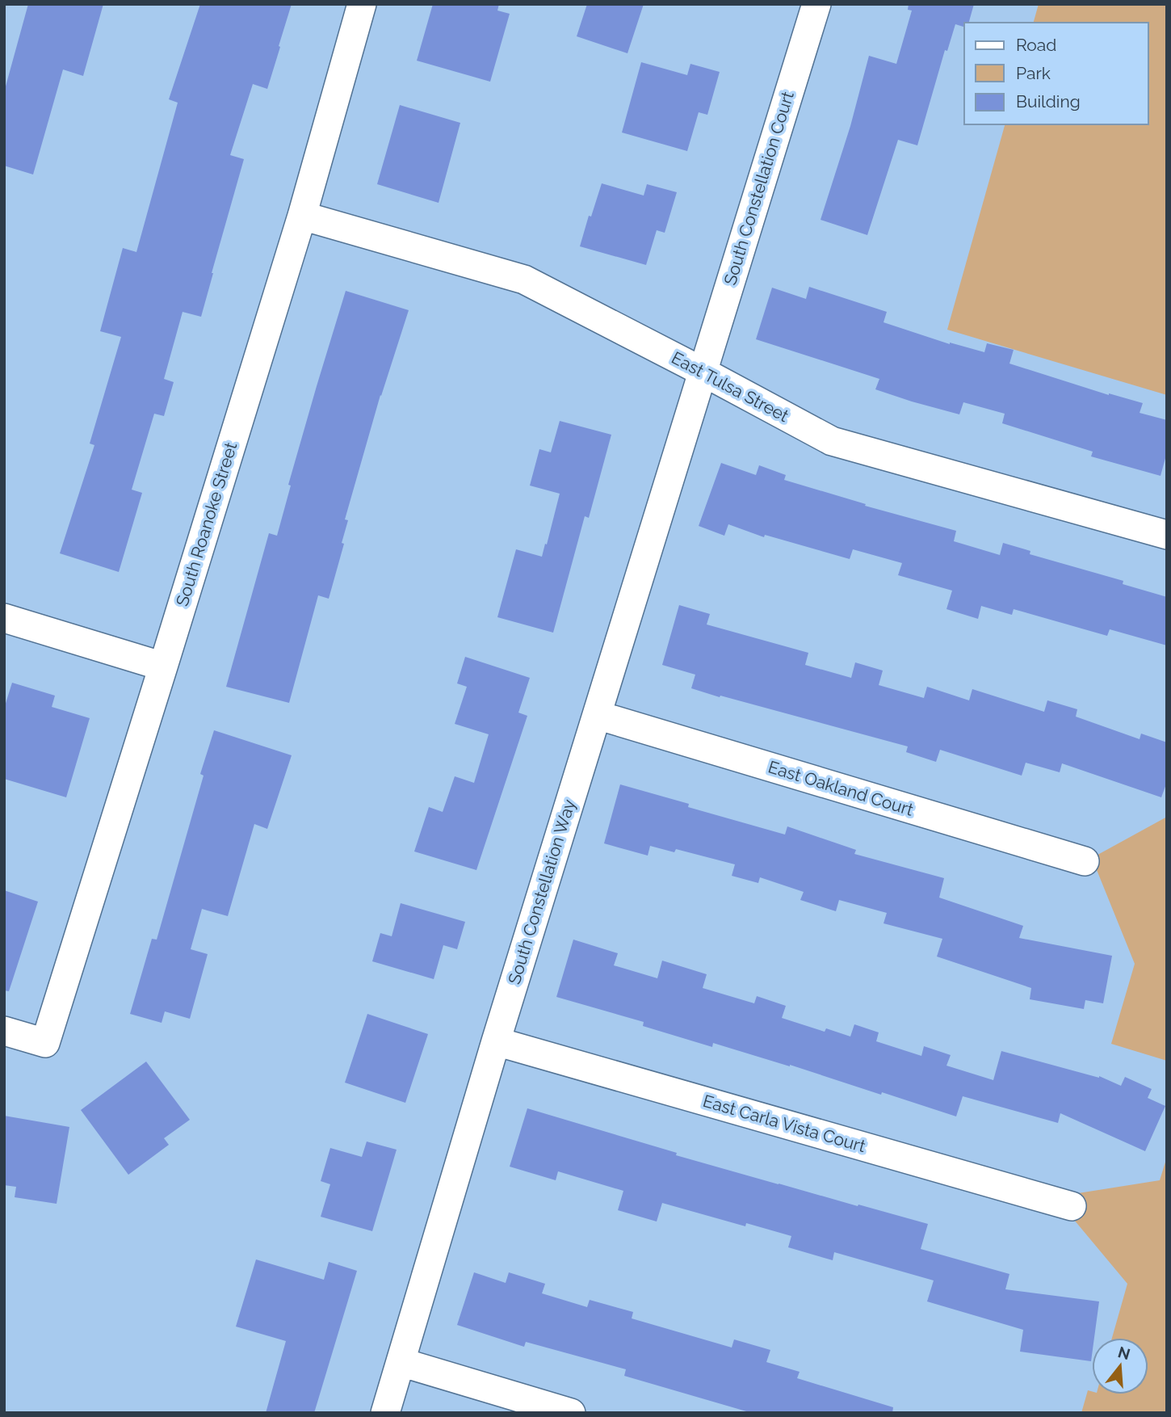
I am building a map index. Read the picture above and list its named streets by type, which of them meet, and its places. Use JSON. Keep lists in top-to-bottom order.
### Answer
{
  "streets": {
    "street": [
      "South Constellation Court",
      "East Tulsa Street",
      "South Roanoke Street",
      "East Oakland Court",
      "South Constellation Way",
      "East Carla Vista Court"
    ]
  },
  "crossings": [
    ["South Constellation Court", "East Tulsa Street"],
    ["South Constellation Court", "South Constellation Way"],
    ["East Tulsa Street", "South Roanoke Street"],
    ["East Tulsa Street", "South Constellation Way"],
    ["East Oakland Court", "South Constellation Way"],
    ["South Constellation Way", "East Carla Vista Court"]
  ],
  "legend": ["Road", "Park", "Building"],
  "north": "top"
}
